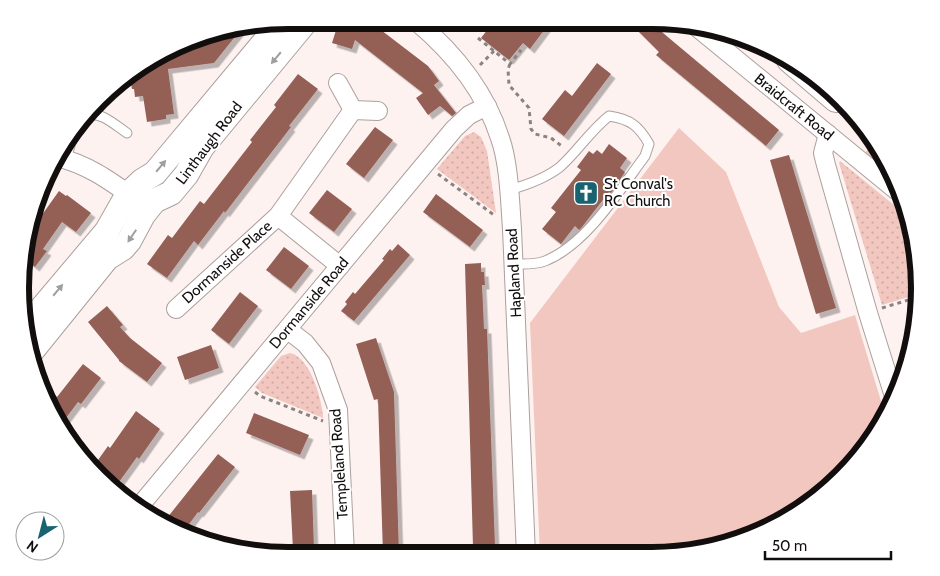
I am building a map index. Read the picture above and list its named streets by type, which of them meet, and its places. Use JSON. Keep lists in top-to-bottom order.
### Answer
{
  "streets": {
    "street": [
      "Braidcraft Road",
      "Linthaugh Road",
      "Dormanside Place",
      "Hapland Road",
      "Dormanside Road",
      "Templeland Road"
    ]
  },
  "crossings": [
    ["Dormanside Place", "Dormanside Road"],
    ["Hapland Road", "Dormanside Road"],
    ["Dormanside Road", "Templeland Road"]
  ],
  "places": {
    "church": ["St Conval's RC Church"]
  },
  "scale_bar": "50 m",
  "north": "bottom left"
}
